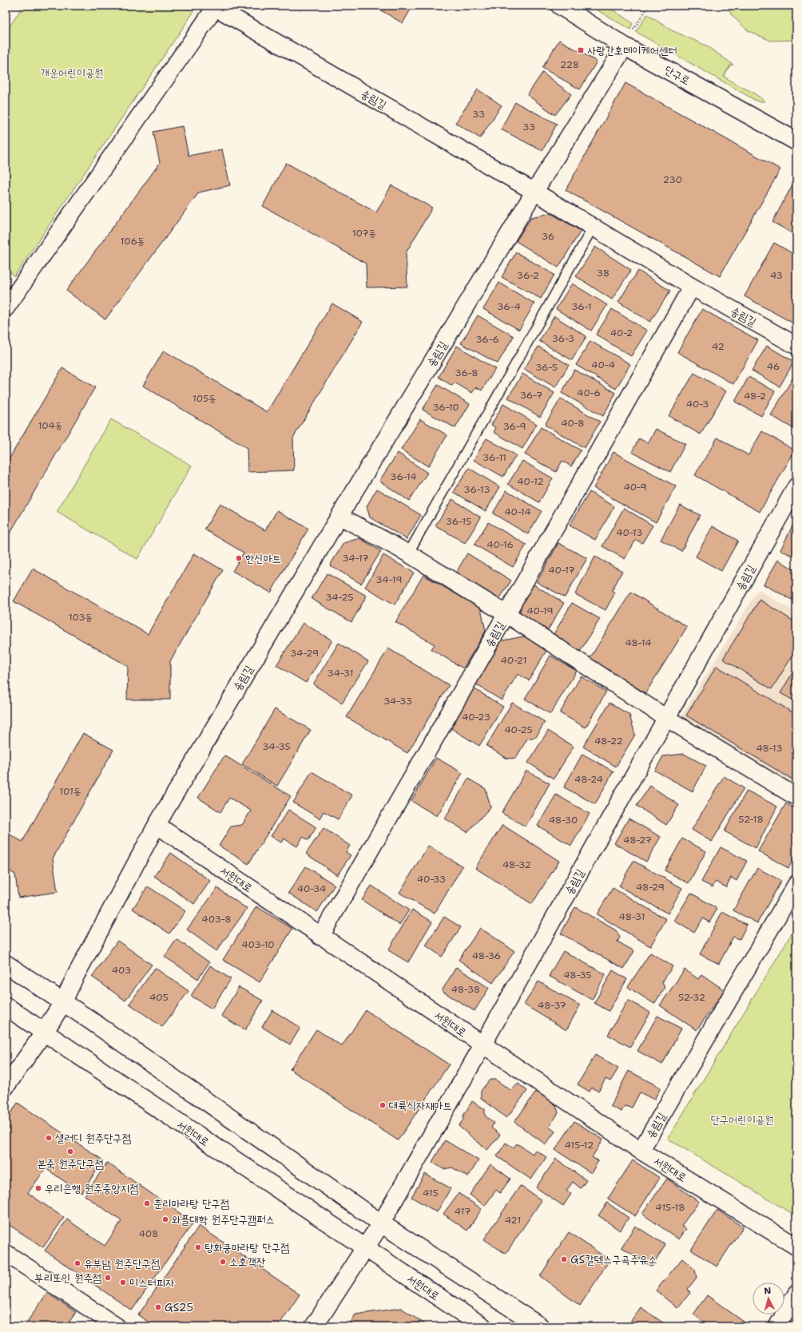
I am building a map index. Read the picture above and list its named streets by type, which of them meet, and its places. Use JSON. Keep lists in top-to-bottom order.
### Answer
{
  "streets": {
    "street": ["단구로", "송림길", "서원대로"]
  },
  "crossings": [
    ["단구로", "송림길"],
    ["송림길", "서원대로"]
  ],
  "parks": ["개운어린이공원", "단구어린이공원"],
  "places": {
    "transit": ["사랑간호데이케어센터"],
    "other": [
      "한신마트",
      "대륙식자재마트",
      "샐러디 원주단구점",
      "본죽 원주단구점",
      "우리은행 원주중앙지점",
      "춘리마라탕 단구점",
      "와플대학 원주단구캠퍼스",
      "탕화쿵마라탕 단구점",
      "GS칼텍스구곡주유소",
      "소호객잔",
      "유부남 원주단구점",
      "부리또인 원주점",
      "미스터피자",
      "GS25"
    ]
  },
  "house_numbers": [
    "228",
    "33",
    "33",
    "230",
    "107동",
    "36",
    "106동",
    "38",
    "36-2",
    "43",
    "36-4",
    "36-1",
    "40-2",
    "36-3",
    "36-6",
    "42",
    "40-4",
    "46",
    "36-5",
    "36-8",
    "40-6",
    "36-7",
    "48-2",
    "105동",
    "40-3",
    "36-10",
    "40-8",
    "104동",
    "36-9",
    "36-11",
    "36-14",
    "40-12",
    "40-9",
    "36-13",
    "40-14",
    "36-15",
    "40-13",
    "40-16",
    "34-17",
    "40-17",
    "34-19",
    "34-25",
    "40-19",
    "103동",
    "48-14",
    "34-29",
    "40-21",
    "34-31",
    "34-33",
    "40-23",
    "40-25",
    "48-22",
    "34-35",
    "48-13",
    "48-24",
    "101동",
    "52-18",
    "48-30",
    "48-27",
    "48-32",
    "40-33",
    "48-29",
    "40-34",
    "48-31",
    "403-8",
    "403-10",
    "48-36",
    "403",
    "48-35",
    "48-38",
    "405",
    "52-32",
    "48-37",
    "415-12",
    "415",
    "415-18",
    "417",
    "421",
    "408"
  ],
  "north": "top"
}
